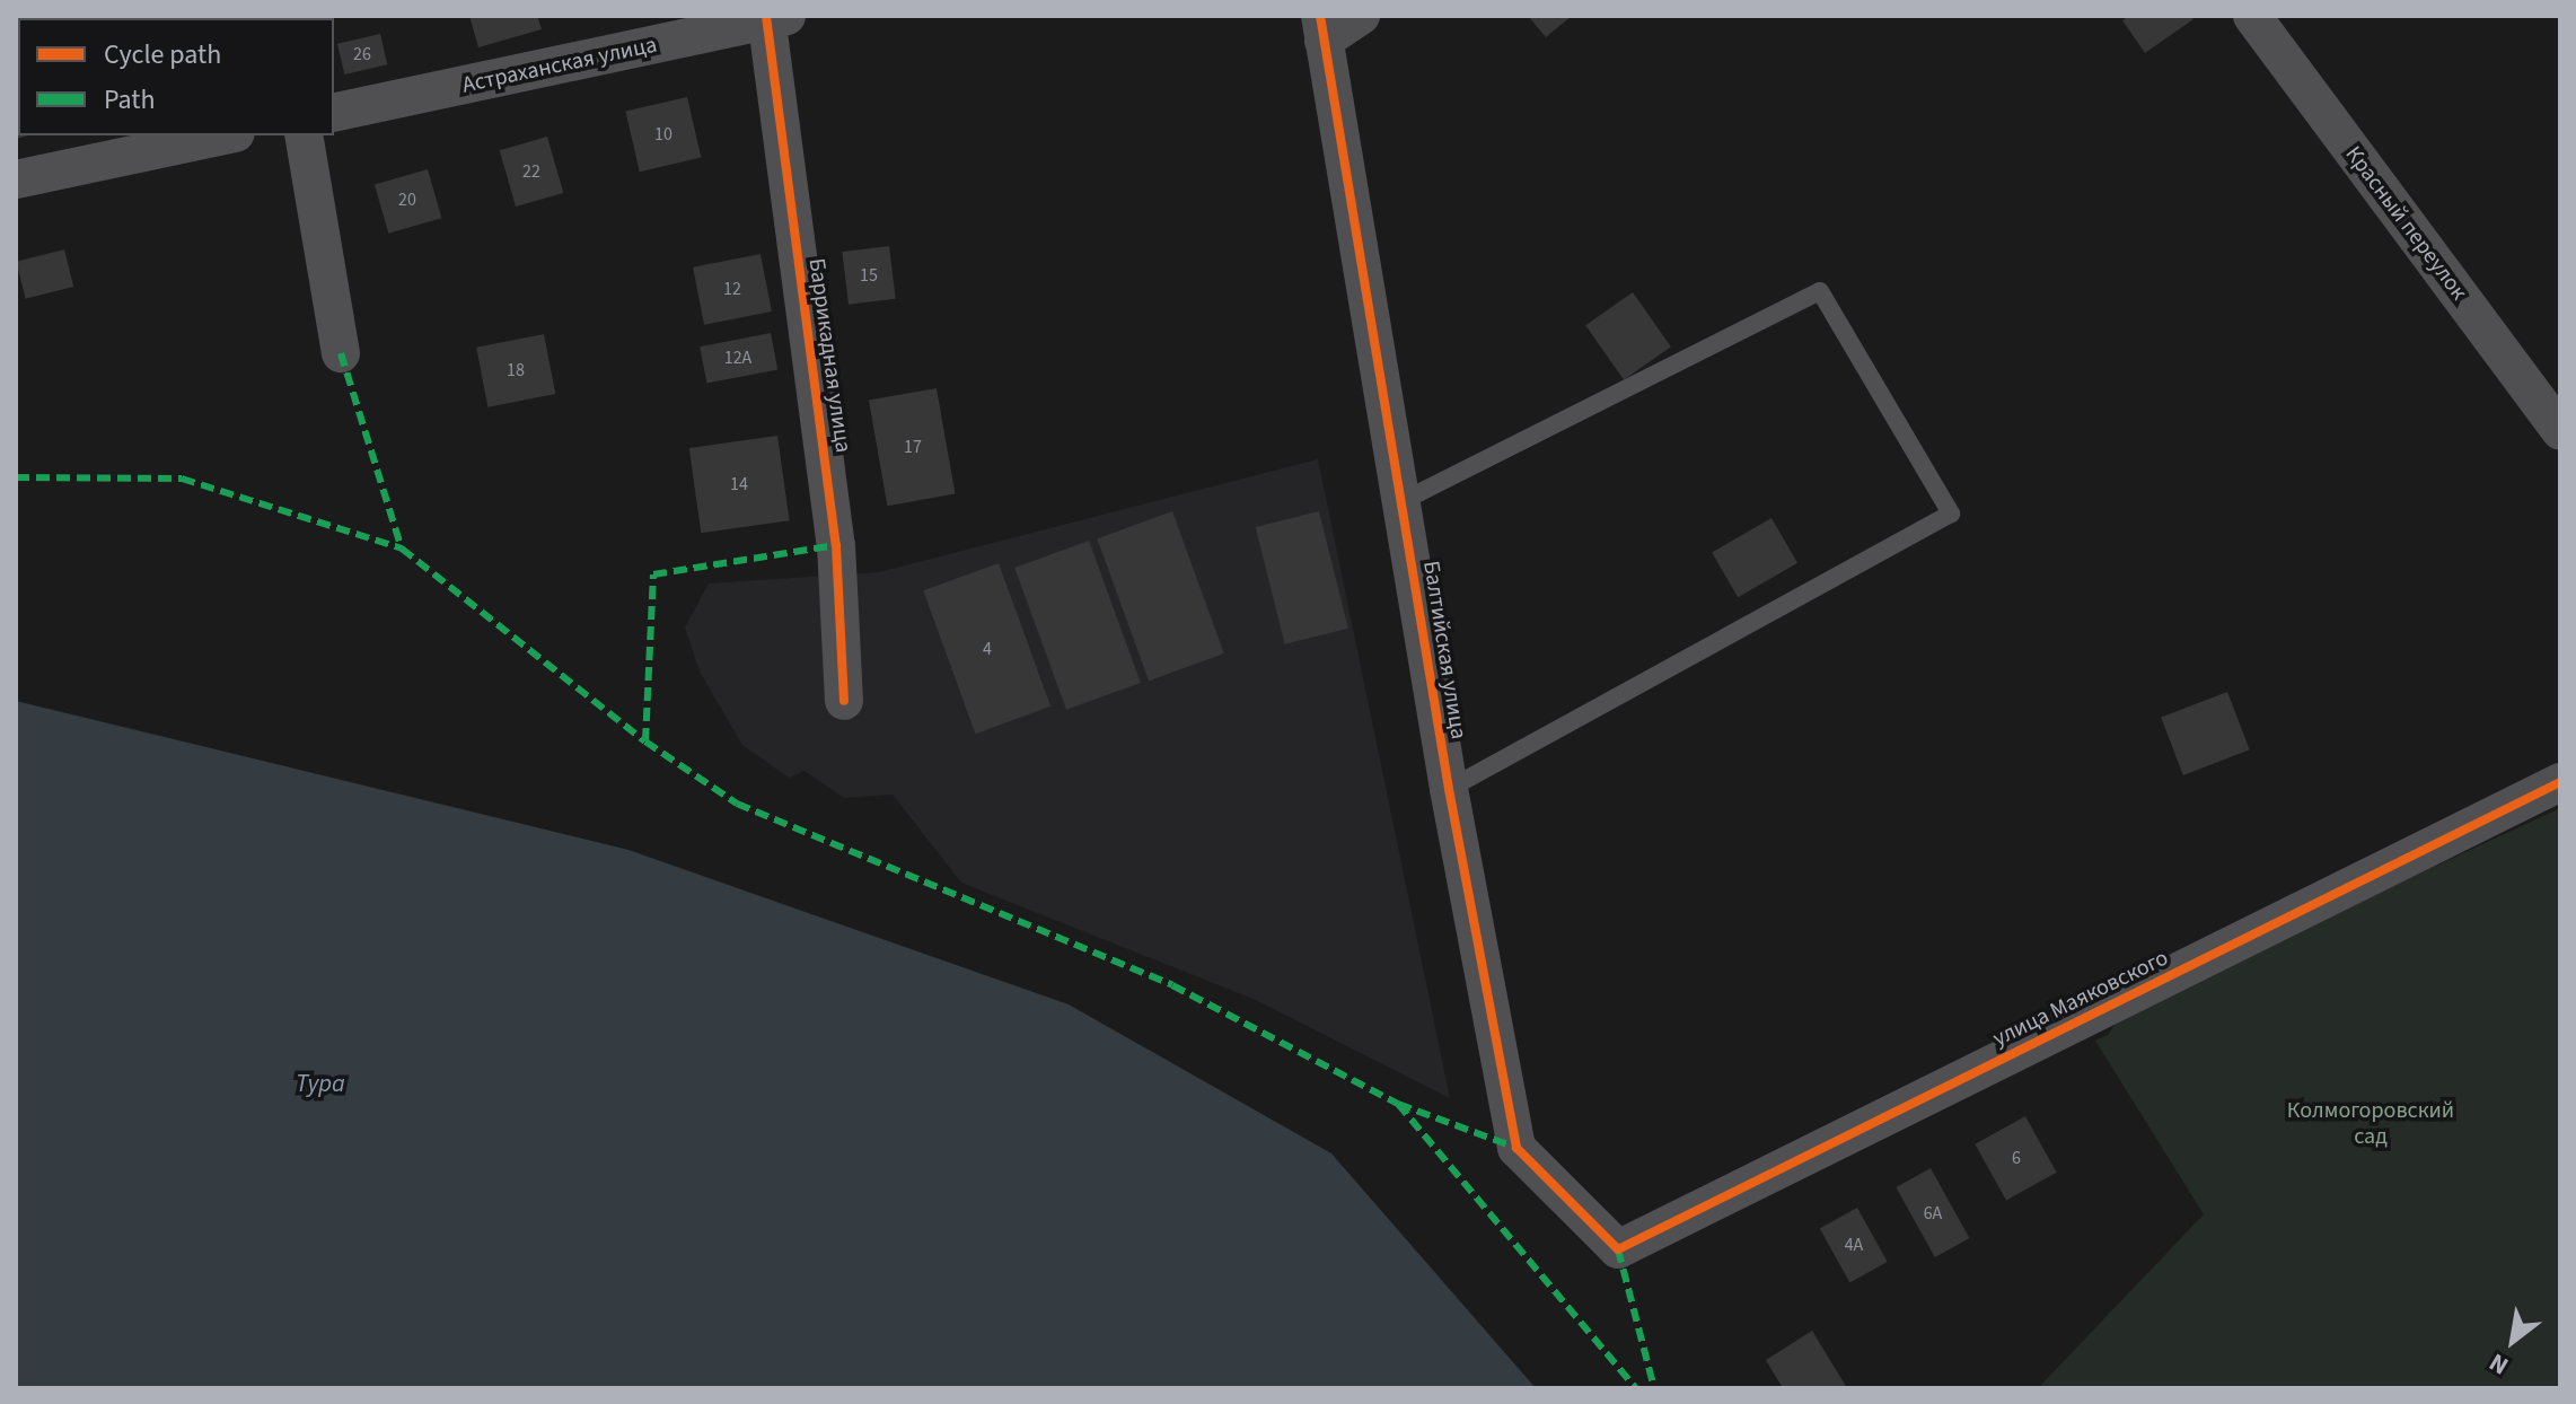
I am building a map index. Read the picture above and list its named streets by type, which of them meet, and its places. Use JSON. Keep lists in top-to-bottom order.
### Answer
{
  "streets": {
    "street": [
      "Астраханская улица",
      "Красный переулок",
      "Баррикадная улица",
      "Балтийская улица",
      "улица Маяковского"
    ]
  },
  "crossings": [
    ["Астраханская улица", "Баррикадная улица"],
    ["Балтийская улица", "улица Маяковского"]
  ],
  "water": ["Тура"],
  "parks": ["Колмогоровский сад"],
  "house_numbers": [
    "26",
    "10",
    "22",
    "20",
    "15",
    "12",
    "12А",
    "18",
    "17",
    "14",
    "4",
    "6",
    "6А",
    "4А"
  ],
  "legend": ["Cycle path", "Path"],
  "north": "bottom left"
}
